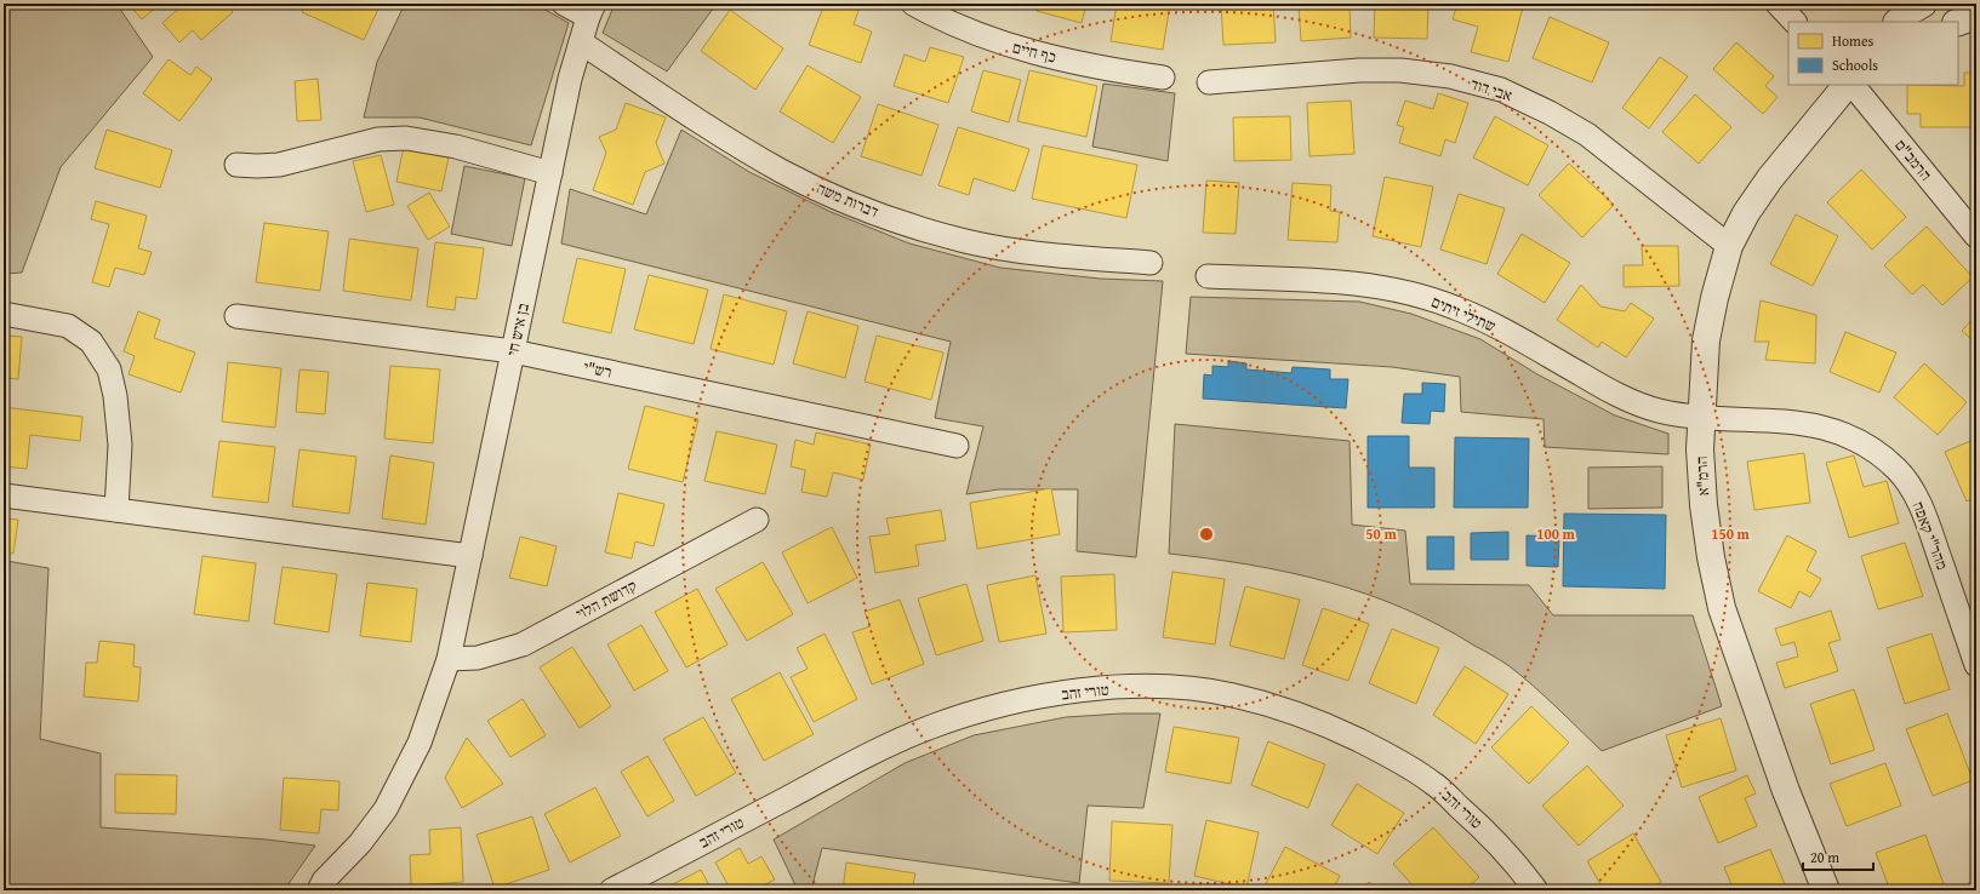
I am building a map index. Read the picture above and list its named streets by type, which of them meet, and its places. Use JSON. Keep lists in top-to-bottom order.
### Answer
{
  "streets": {
    "street": [
      "כף חיים",
      "אבי דוד",
      "הרמב\"ם",
      "דברות משה",
      "שתילי זיתים",
      "בן איש חי",
      "רש\"י",
      "הרמ\"א",
      "מהר\"י קאפח",
      "קדושת הלוי",
      "טורי זהב"
    ]
  },
  "crossings": [
    ["אבי דוד", "הרמ\"א"],
    ["דברות משה", "בן איש חי"],
    ["שתילי זיתים", "הרמ\"א"],
    ["שתילי זיתים", "מהר\"י קאפח"],
    ["בן איש חי", "רש\"י"],
    ["בן איש חי", "קדושת הלוי"],
    ["הרמ\"א", "מהר\"י קאפח"]
  ],
  "legend": ["Homes", "Schools"],
  "scale_bar": "20 m",
  "rings": ["50 m", "100 m", "150 m"]
}
